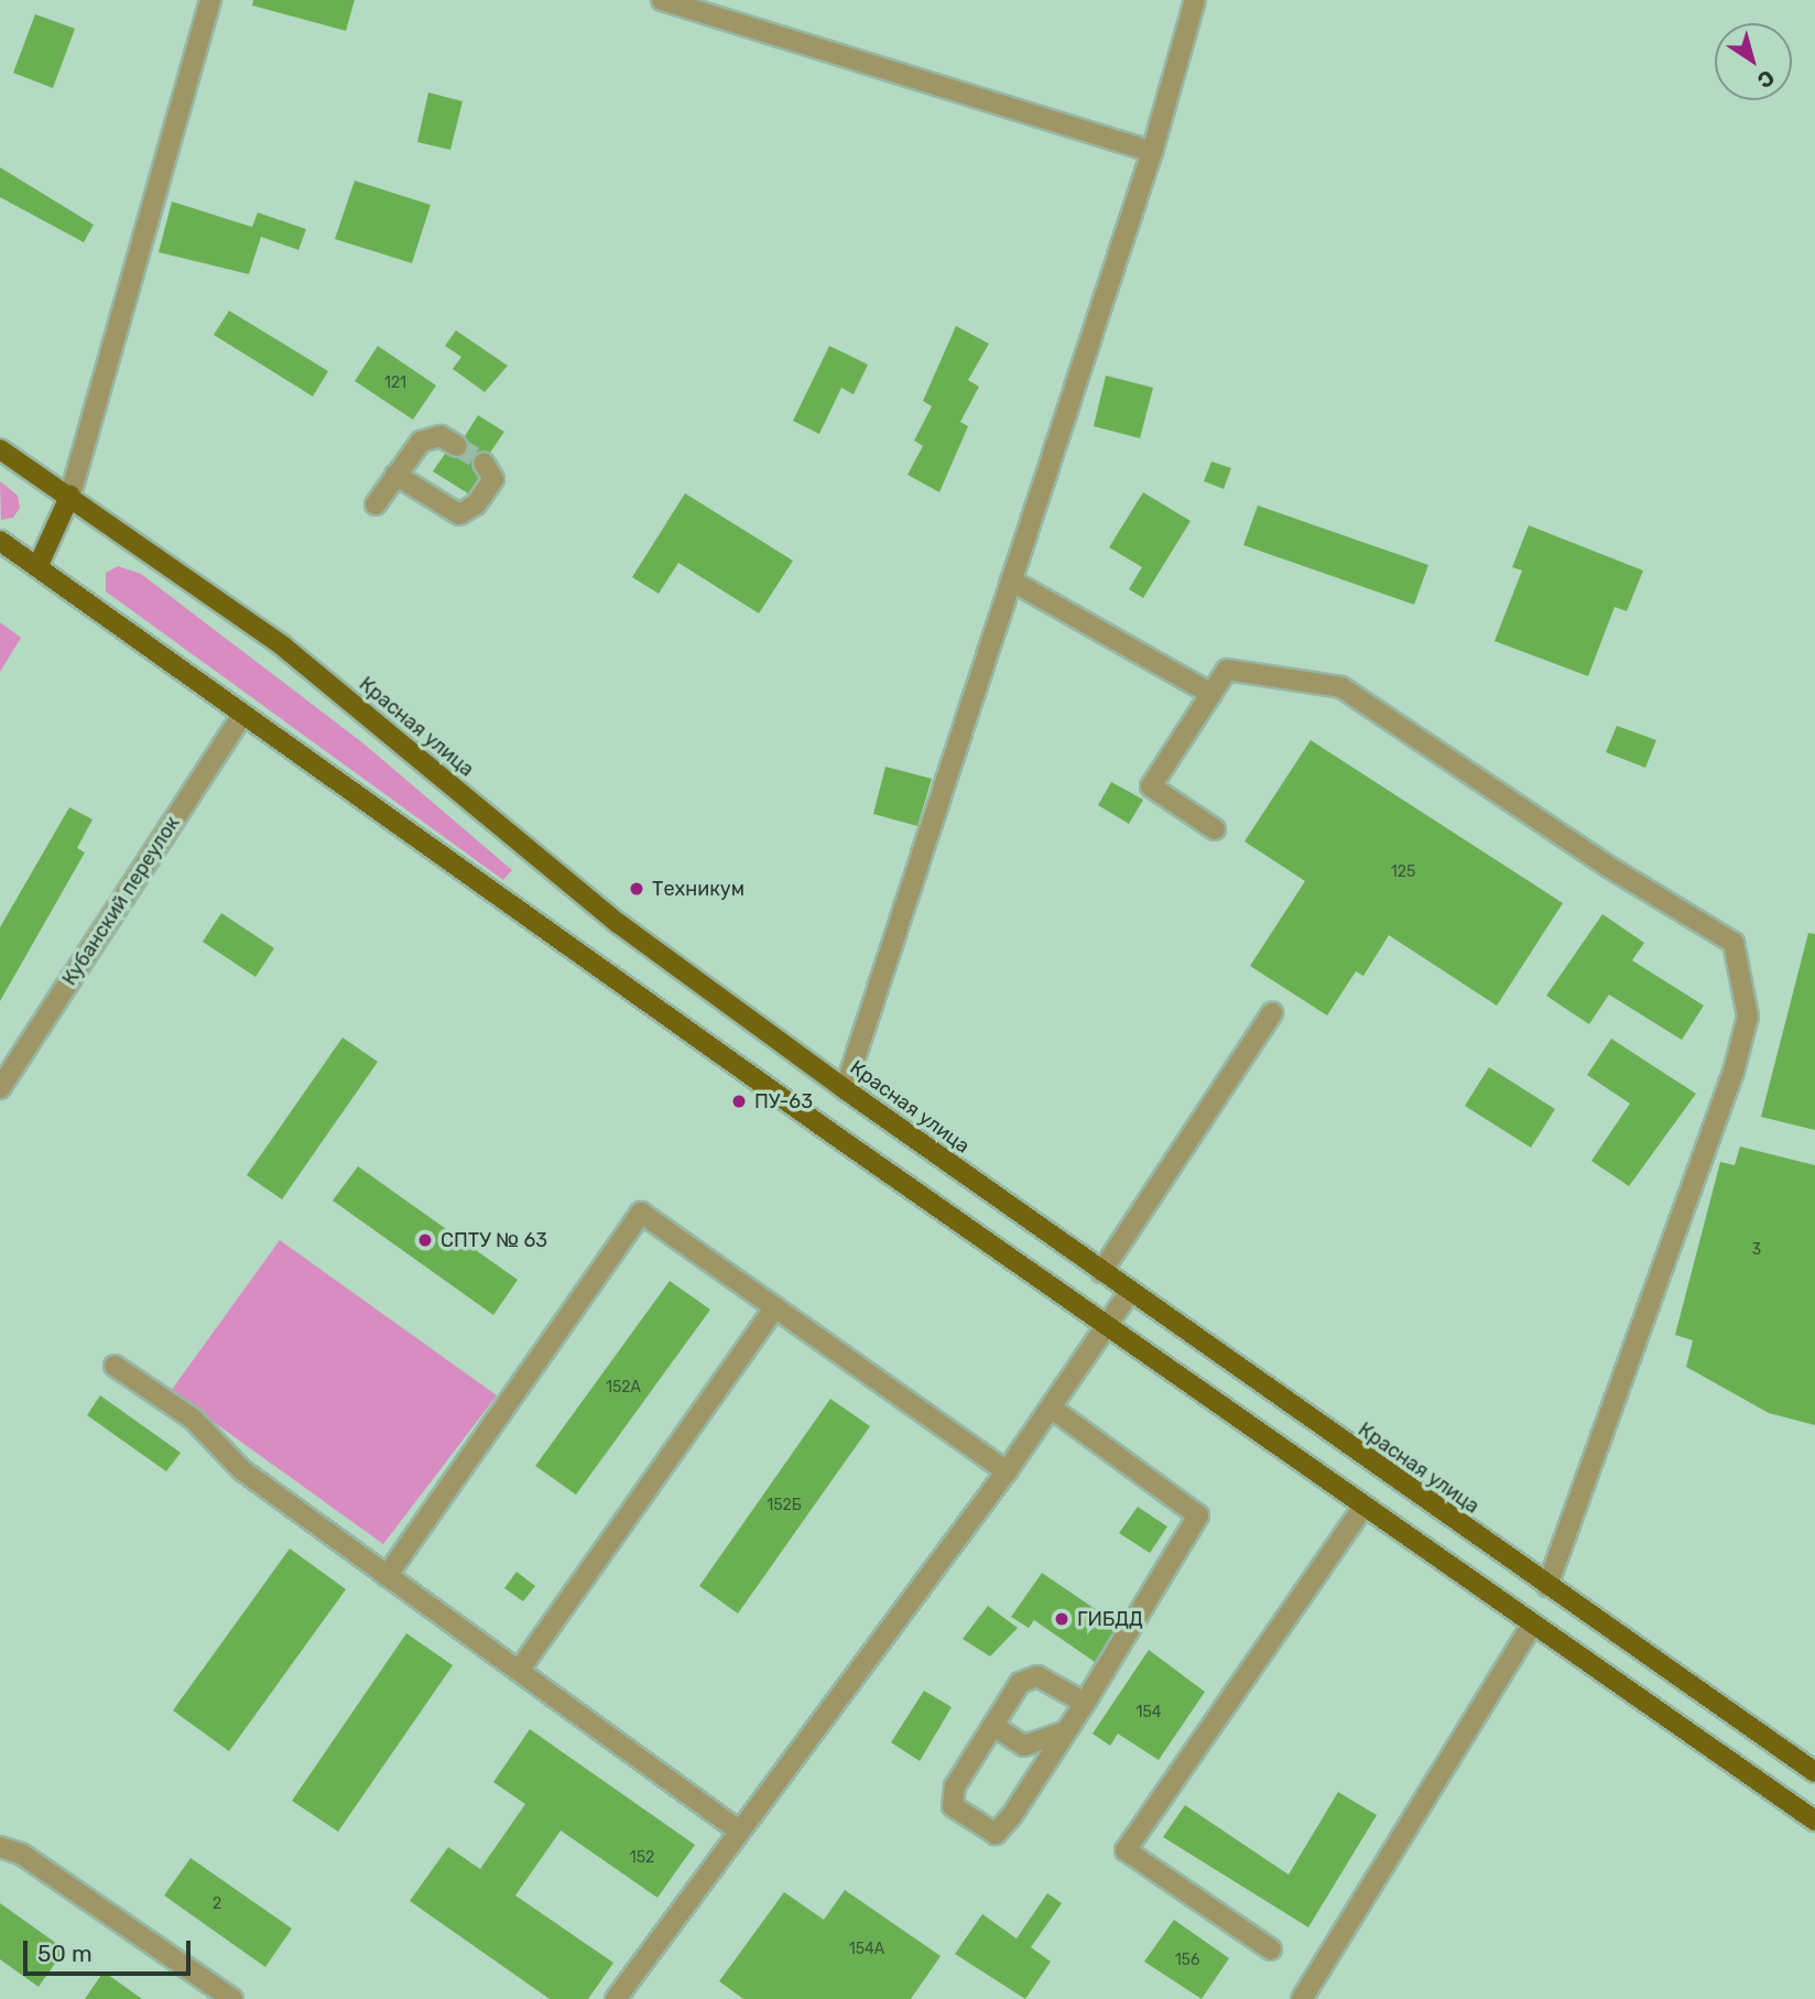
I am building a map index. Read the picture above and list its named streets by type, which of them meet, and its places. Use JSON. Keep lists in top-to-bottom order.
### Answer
{
  "streets": {
    "main road": ["Красная улица"],
    "street": ["Кубанский переулок"]
  },
  "places": [
    "Техникум",
    "ПУ-63",
    "СПТУ № 63",
    "ГИБДД"
  ],
  "house_numbers": [
    "121",
    "125",
    "3",
    "152А",
    "152Б",
    "154",
    "152",
    "2",
    "154А",
    "156"
  ],
  "scale_bar": "50 m",
  "north": "bottom right"
}
